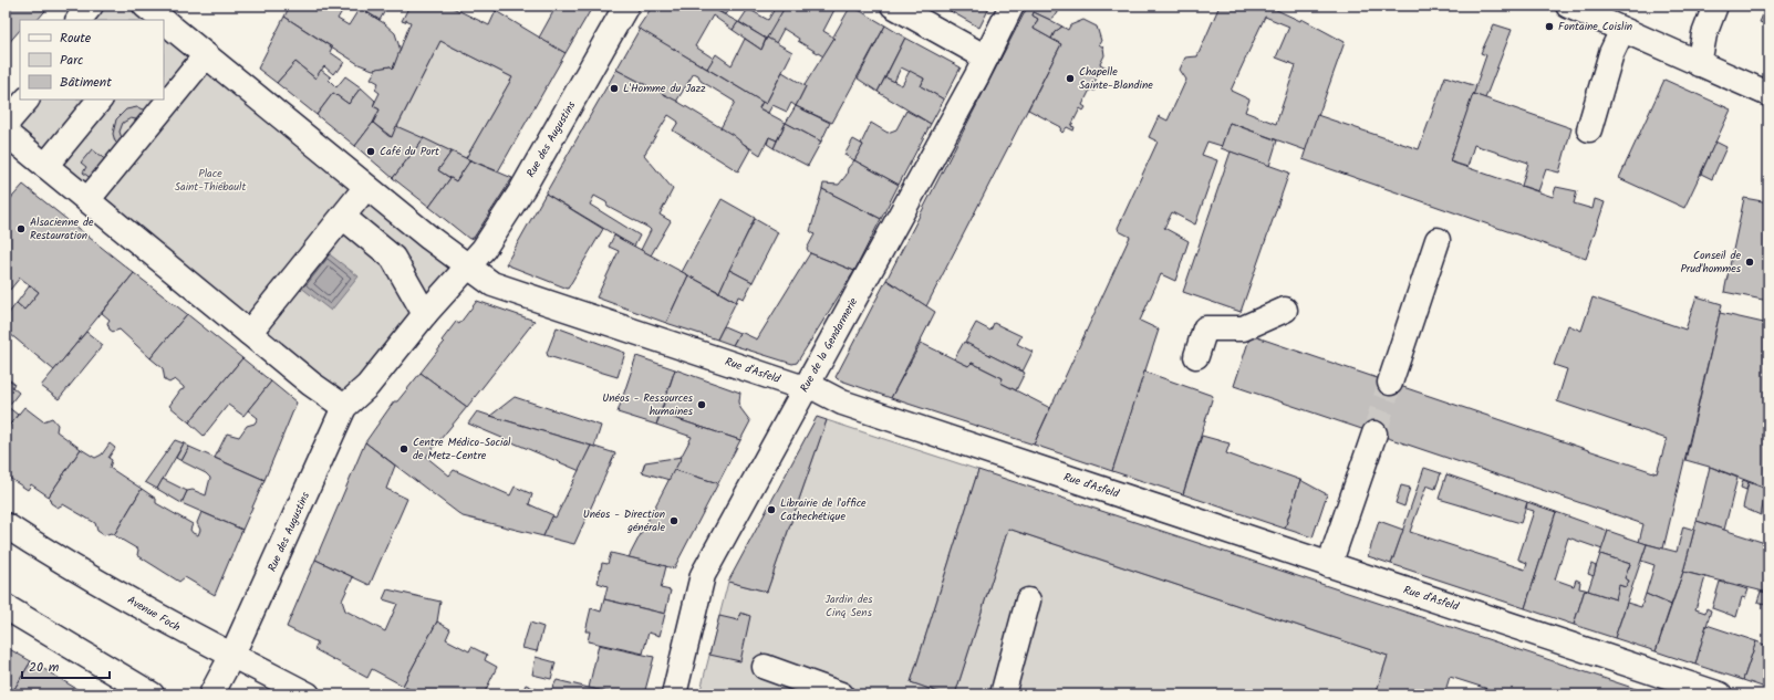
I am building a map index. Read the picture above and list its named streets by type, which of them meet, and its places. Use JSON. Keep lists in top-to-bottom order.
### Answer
{
  "streets": {
    "street": [
      "Rue des Augustins",
      "Rue de la Gendarmerie",
      "Rue d'Asfeld",
      "Avenue Foch"
    ]
  },
  "crossings": [
    ["Rue des Augustins", "Rue d'Asfeld"],
    ["Rue des Augustins", "Avenue Foch"],
    ["Rue de la Gendarmerie", "Rue d'Asfeld"]
  ],
  "parks": ["Place Saint-Thiébault", "Jardin des Cinq Sens"],
  "places": [
    "Fontaine Coislin",
    "Chapelle Sainte-Blandine",
    "L'Homme du Jazz",
    "Café du Port",
    "Alsacienne de Restauration",
    "Conseil de Prud'hommes",
    "Unéos - Ressources humaines",
    "Centre Médico-Social de Metz-Centre",
    "Librairie de l'office Cathechétique",
    "Unéos - Direction générale"
  ],
  "legend": ["Route", "Parc", "Bâtiment"],
  "scale_bar": "20 m"
}
